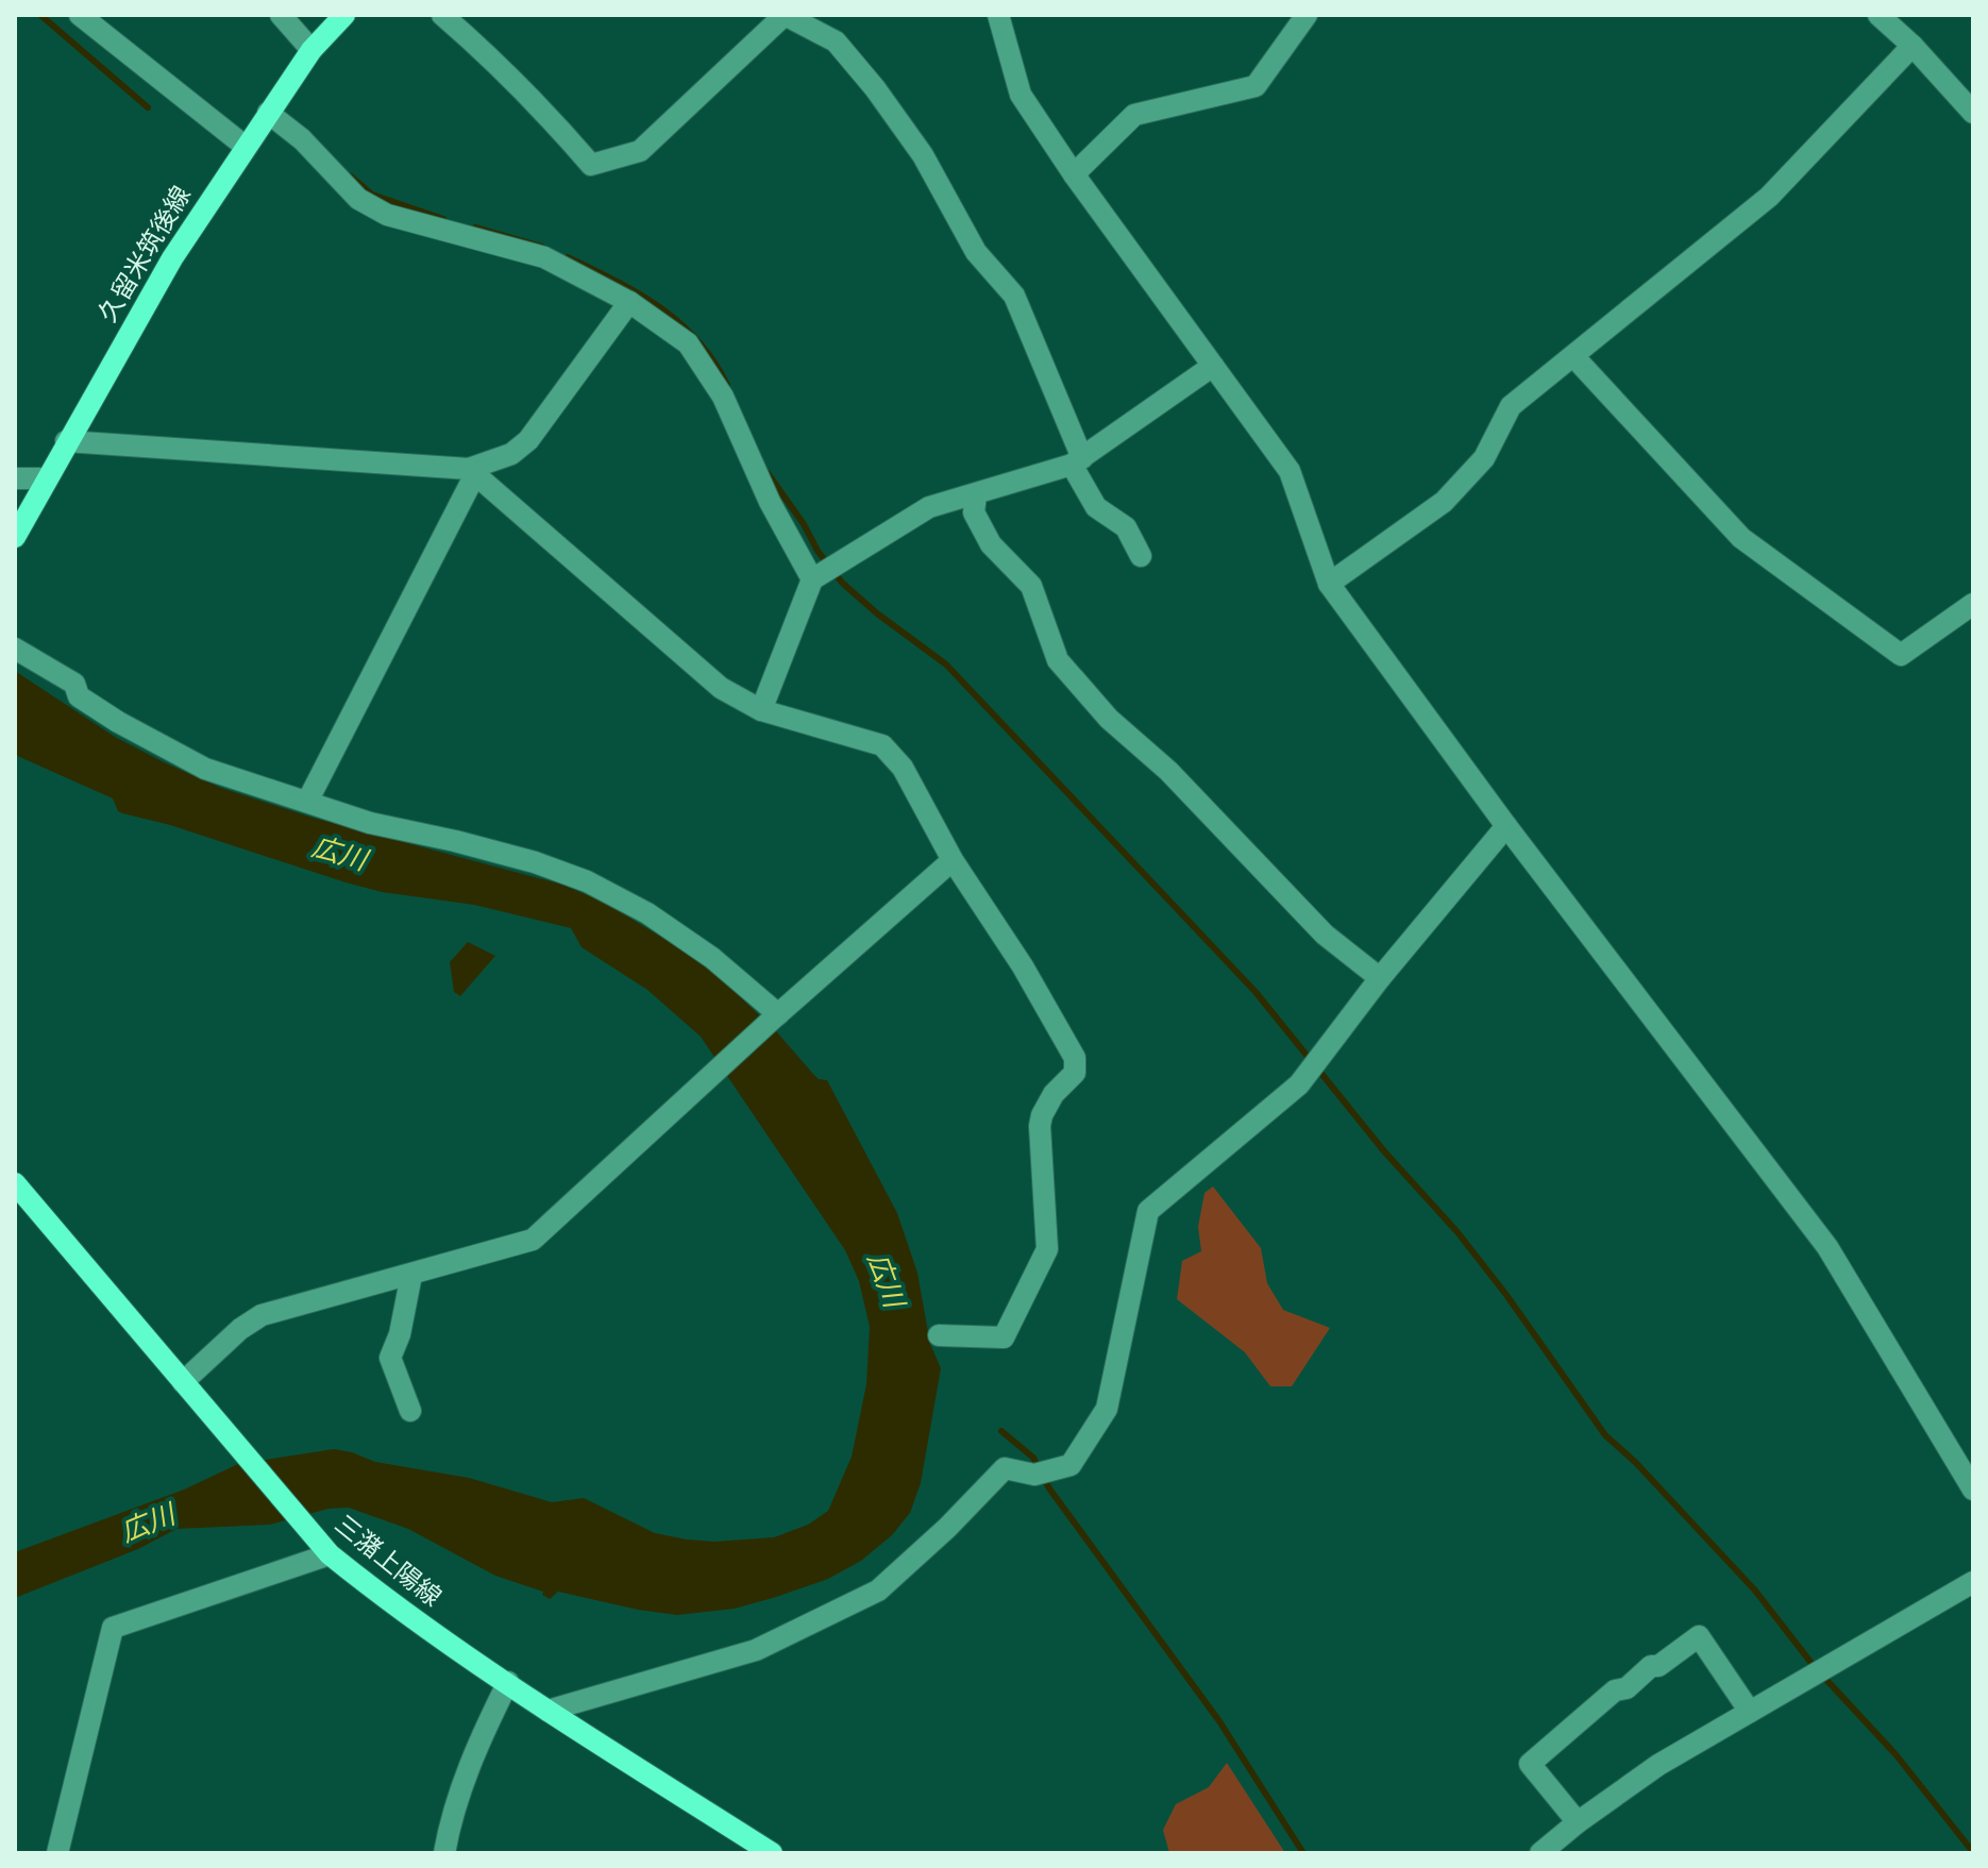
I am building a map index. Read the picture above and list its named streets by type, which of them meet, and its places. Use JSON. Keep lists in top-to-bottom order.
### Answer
{
  "streets": {
    "main road": ["久留米筑後線", "三潴上陽線"]
  },
  "water": ["広川"]
}
